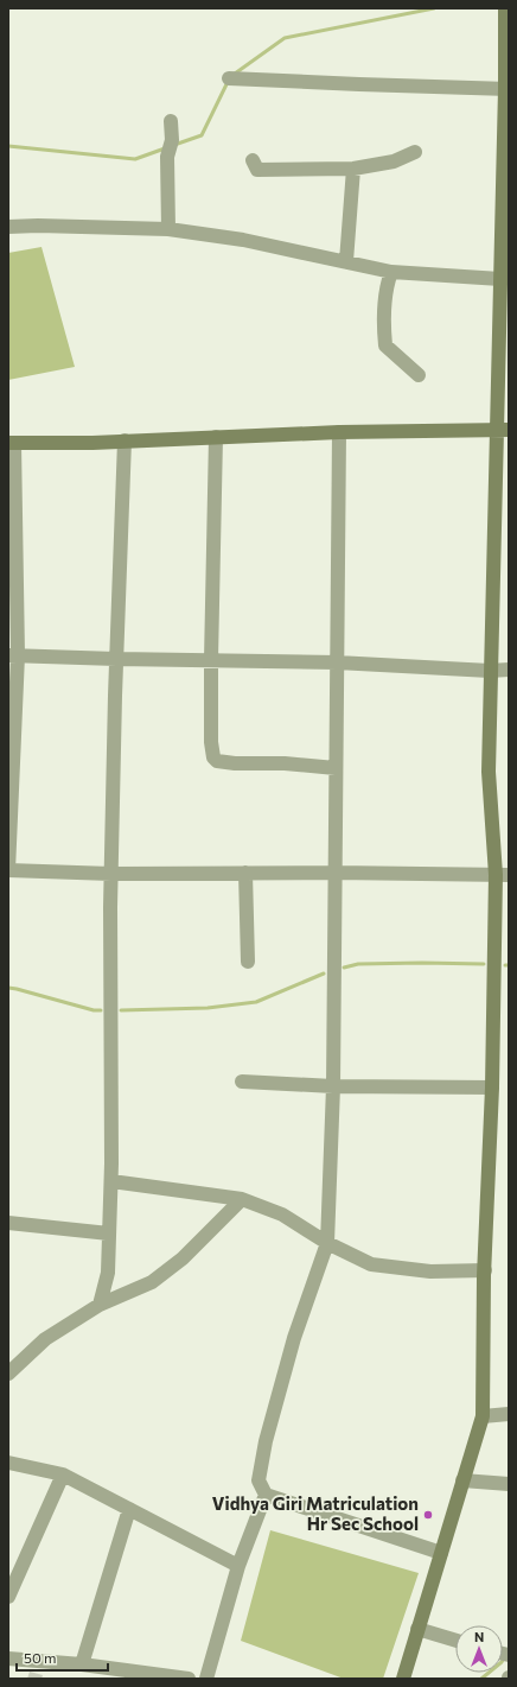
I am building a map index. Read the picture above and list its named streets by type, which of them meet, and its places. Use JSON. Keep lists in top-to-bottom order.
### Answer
{
  "places": ["Vidhya Giri Matriculation Hr Sec School"],
  "scale_bar": "50 m",
  "north": "top"
}
